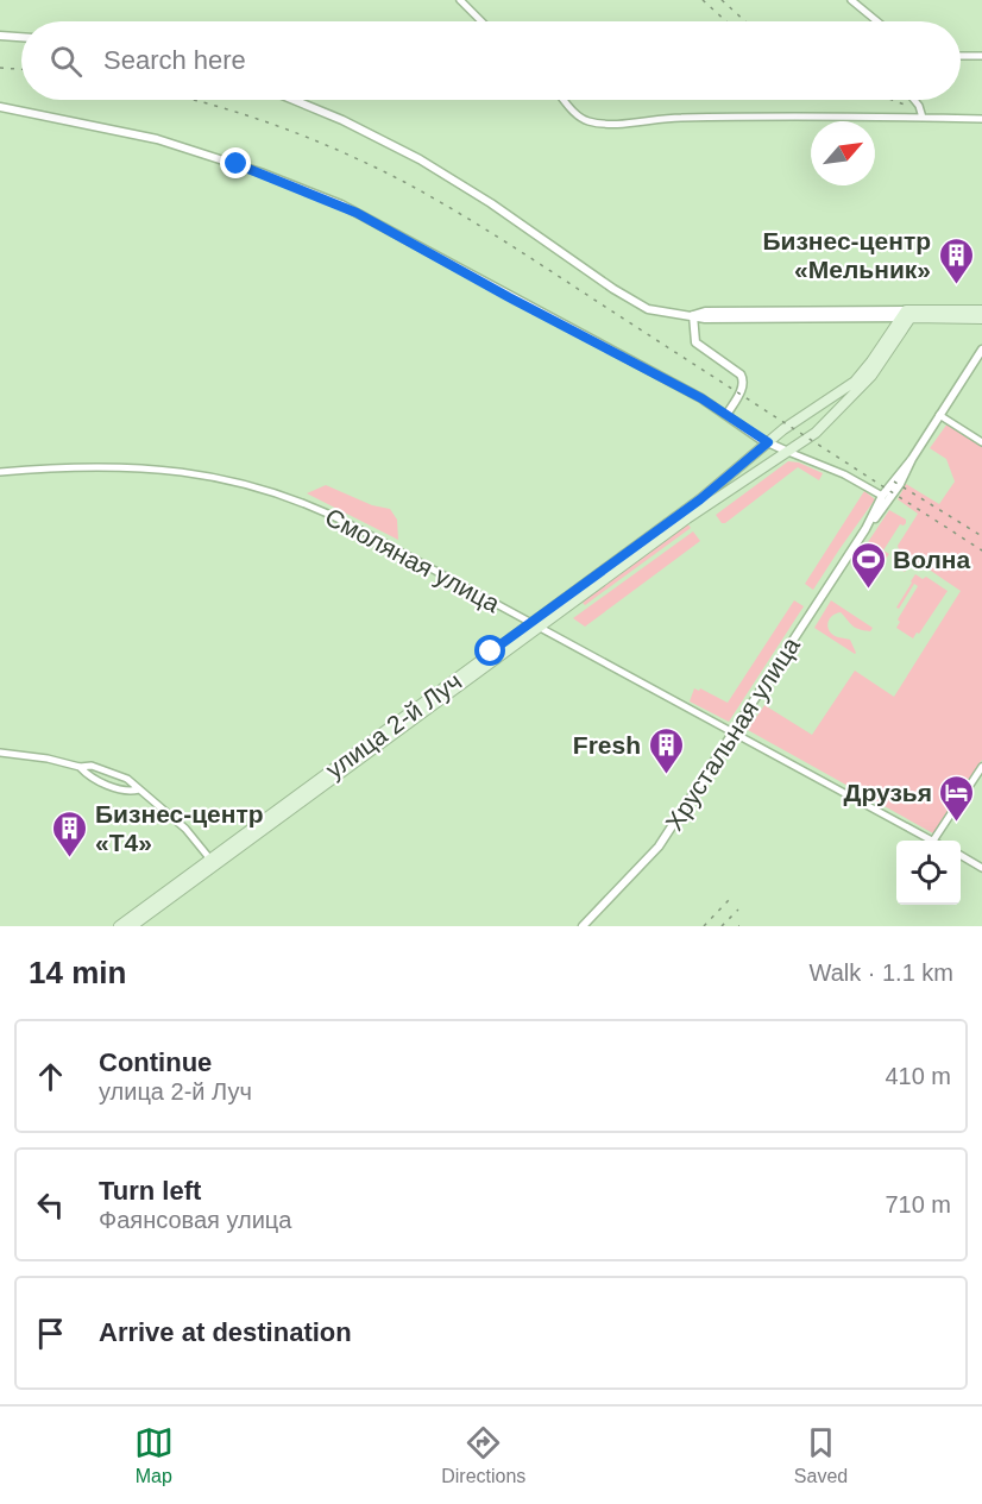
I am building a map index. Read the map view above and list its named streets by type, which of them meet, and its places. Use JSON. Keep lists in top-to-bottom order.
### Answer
{
  "streets": {
    "main road": ["улица 2-й Луч"],
    "street": ["Смоляная улица", "Хрустальная улица"]
  },
  "crossings": [
    ["Смоляная улица", "улица 2-й Луч"],
    ["Смоляная улица", "Хрустальная улица"]
  ],
  "places": {
    "building": ["Бизнес-центр «Мельник»", "Fresh", "Бизнес-центр «Т4»"],
    "sports": ["Волна"],
    "hotel": ["Друзья"]
  },
  "north": "top right",
  "page": {
    "search": "Search here",
    "heading": ["14 min", "Walk · 1.1 km"],
    "list": [
      ["Continue", "улица 2-й Луч", "410 m"],
      ["Turn left", "Фаянсовая улица", "710 m"],
      "Arrive at destination"
    ],
    "nav": ["Map", "Directions", "Saved"]
  }
}
